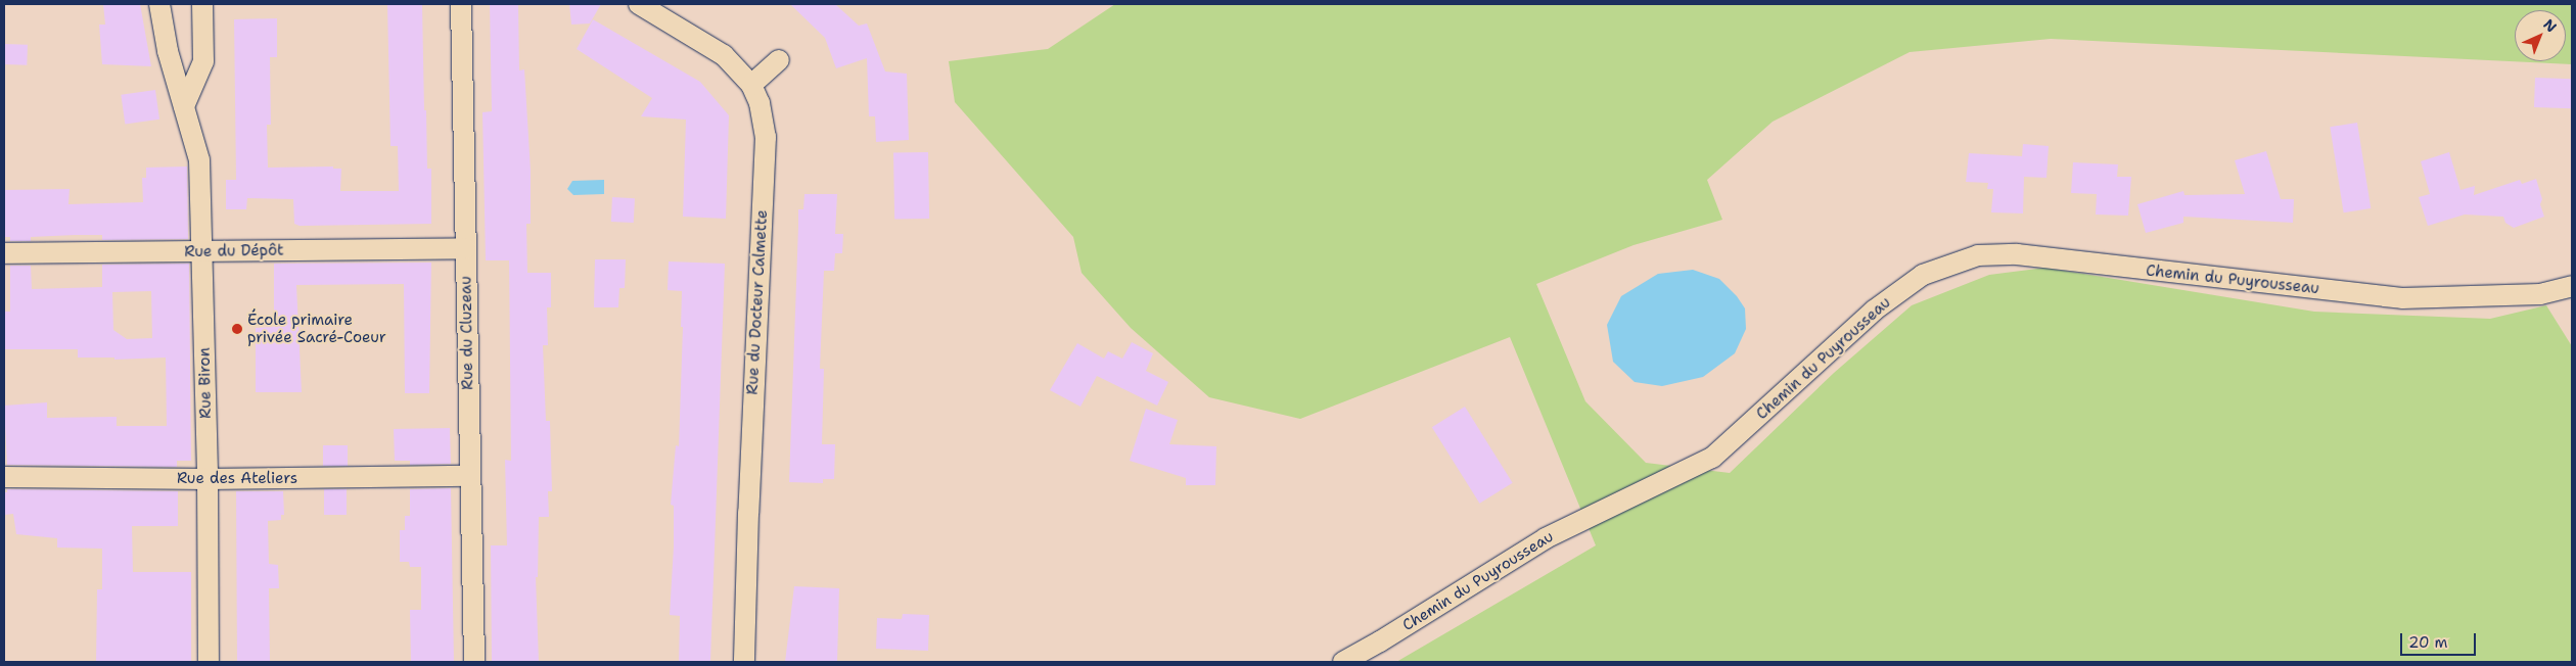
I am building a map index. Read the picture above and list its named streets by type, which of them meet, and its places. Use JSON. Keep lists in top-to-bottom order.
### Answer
{
  "streets": {
    "street": [
      "Rue du Dépôt",
      "Chemin du Puyrousseau",
      "Rue du Docteur Calmette",
      "Rue du Cluzeau",
      "Rue Biron",
      "Rue des Ateliers"
    ]
  },
  "crossings": [
    ["Rue du Dépôt", "Rue du Cluzeau"],
    ["Rue du Dépôt", "Rue Biron"],
    ["Rue du Cluzeau", "Rue des Ateliers"],
    ["Rue Biron", "Rue des Ateliers"]
  ],
  "places": ["École primaire privée Sacré-Coeur"],
  "scale_bar": "20 m",
  "north": "top right"
}
